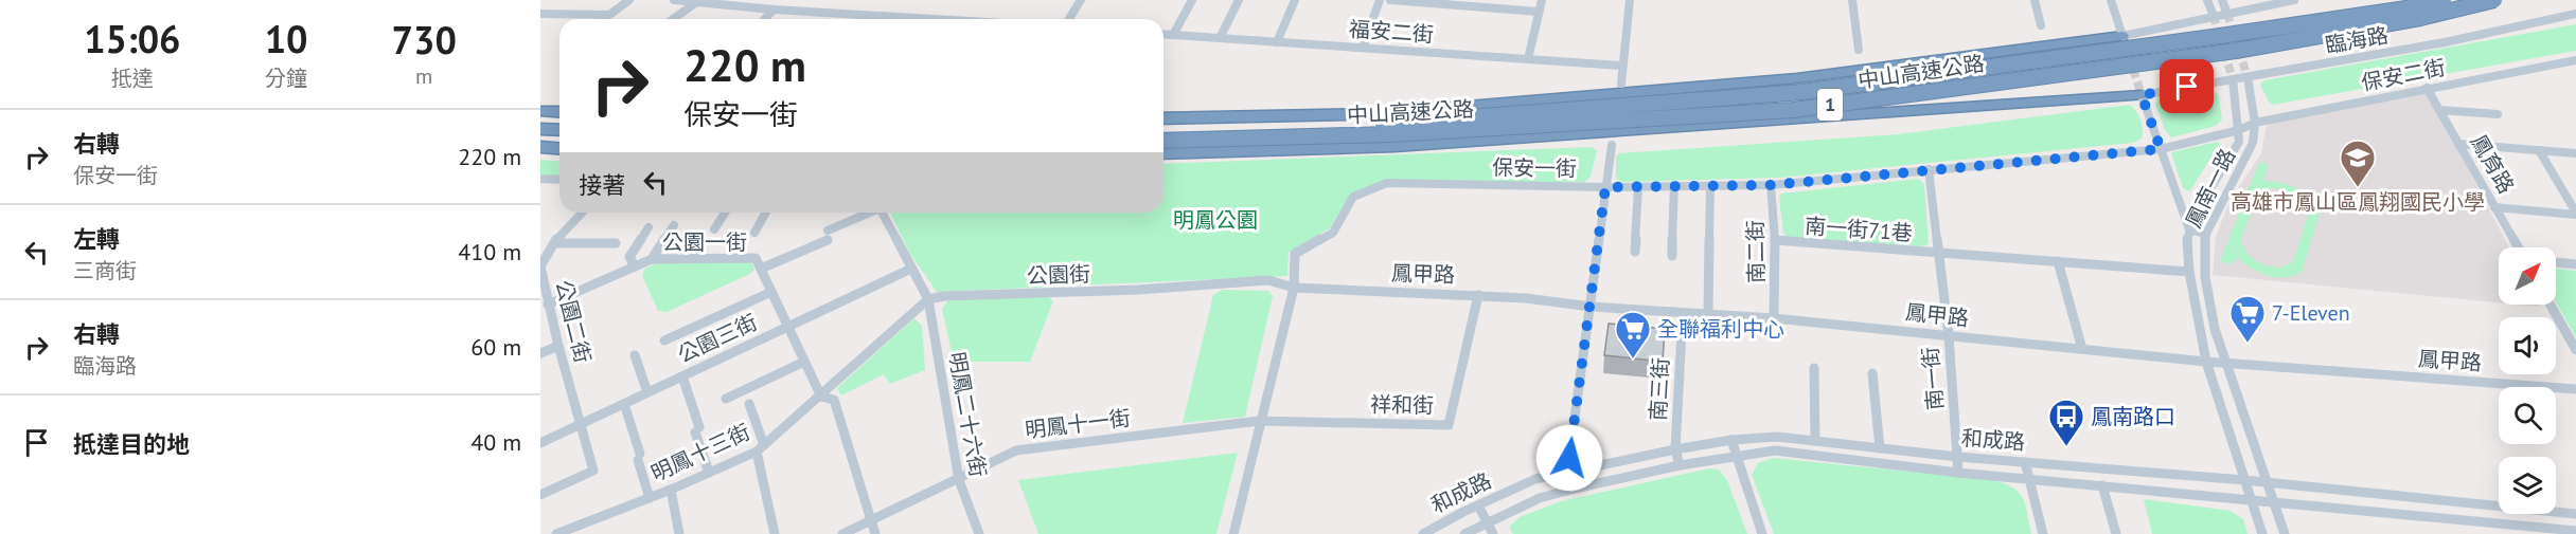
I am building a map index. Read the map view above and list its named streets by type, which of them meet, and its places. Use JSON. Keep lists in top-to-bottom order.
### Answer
{
  "streets": {
    "highway": ["中山高速公路", "1"],
    "street": [
      "福安二街",
      "臨海路",
      "保安二街",
      "鳳育路",
      "保安一街",
      "鳳南一路",
      "南一街71巷",
      "公園一街",
      "南二街",
      "鳳甲路",
      "公園街",
      "公園二街",
      "公園三街",
      "南一街",
      "南三街",
      "祥和街",
      "明鳳二十六街",
      "明鳳十一街",
      "和成路",
      "明鳳十三街"
    ]
  },
  "crossings": [
    ["臨海路", "鳳南一路"],
    ["保安二街", "鳳育路"],
    ["保安二街", "保安一街"],
    ["保安二街", "鳳南一路"],
    ["保安一街", "鳳南一路"],
    ["保安一街", "南二街"],
    ["保安一街", "鳳甲路"],
    ["保安一街", "公園街"],
    ["保安一街", "南一街"],
    ["保安一街", "祥和街"],
    ["保安一街", "明鳳十一街"],
    ["鳳南一路", "南一街71巷"],
    ["鳳南一路", "鳳甲路"],
    ["鳳南一路", "和成路"],
    ["南一街71巷", "南二街"],
    ["南一街71巷", "南一街"],
    ["公園一街", "公園二街"],
    ["公園一街", "公園三街"],
    ["公園一街", "明鳳十一街"],
    ["公園一街", "明鳳十三街"],
    ["南二街", "鳳甲路"],
    ["鳳甲路", "公園街"],
    ["鳳甲路", "南一街"],
    ["鳳甲路", "南三街"],
    ["鳳甲路", "祥和街"],
    ["公園街", "明鳳二十六街"],
    ["公園街", "明鳳十三街"],
    ["公園二街", "公園三街"],
    ["南一街", "和成路"],
    ["南三街", "和成路"],
    ["祥和街", "明鳳十一街"],
    ["明鳳二十六街", "明鳳十一街"],
    ["明鳳二十六街", "明鳳十三街"]
  ],
  "parks": ["明鳳公園"],
  "places": {
    "school or university": ["高雄市鳳山區鳳翔國民小學"],
    "supermarket": ["7-Eleven", "全聯福利中心"],
    "bus stop": ["鳳南路口"]
  },
  "north": "top right",
  "page": {
    "eta": [
      "15:06",
      "抵達",
      "10",
      "分鐘",
      "730",
      "m"
    ],
    "turn": ["220 m", "保安一街"],
    "list": [
      {
        "name": "右轉",
        "note": "保安一街",
        "value": "220 m"
      },
      {
        "name": "左轉",
        "note": "三商街",
        "value": "410 m"
      },
      {
        "name": "右轉",
        "note": "臨海路",
        "value": "60 m"
      },
      {
        "name": "抵達目的地",
        "value": "40 m"
      }
    ],
    "then": "接著"
  }
}
